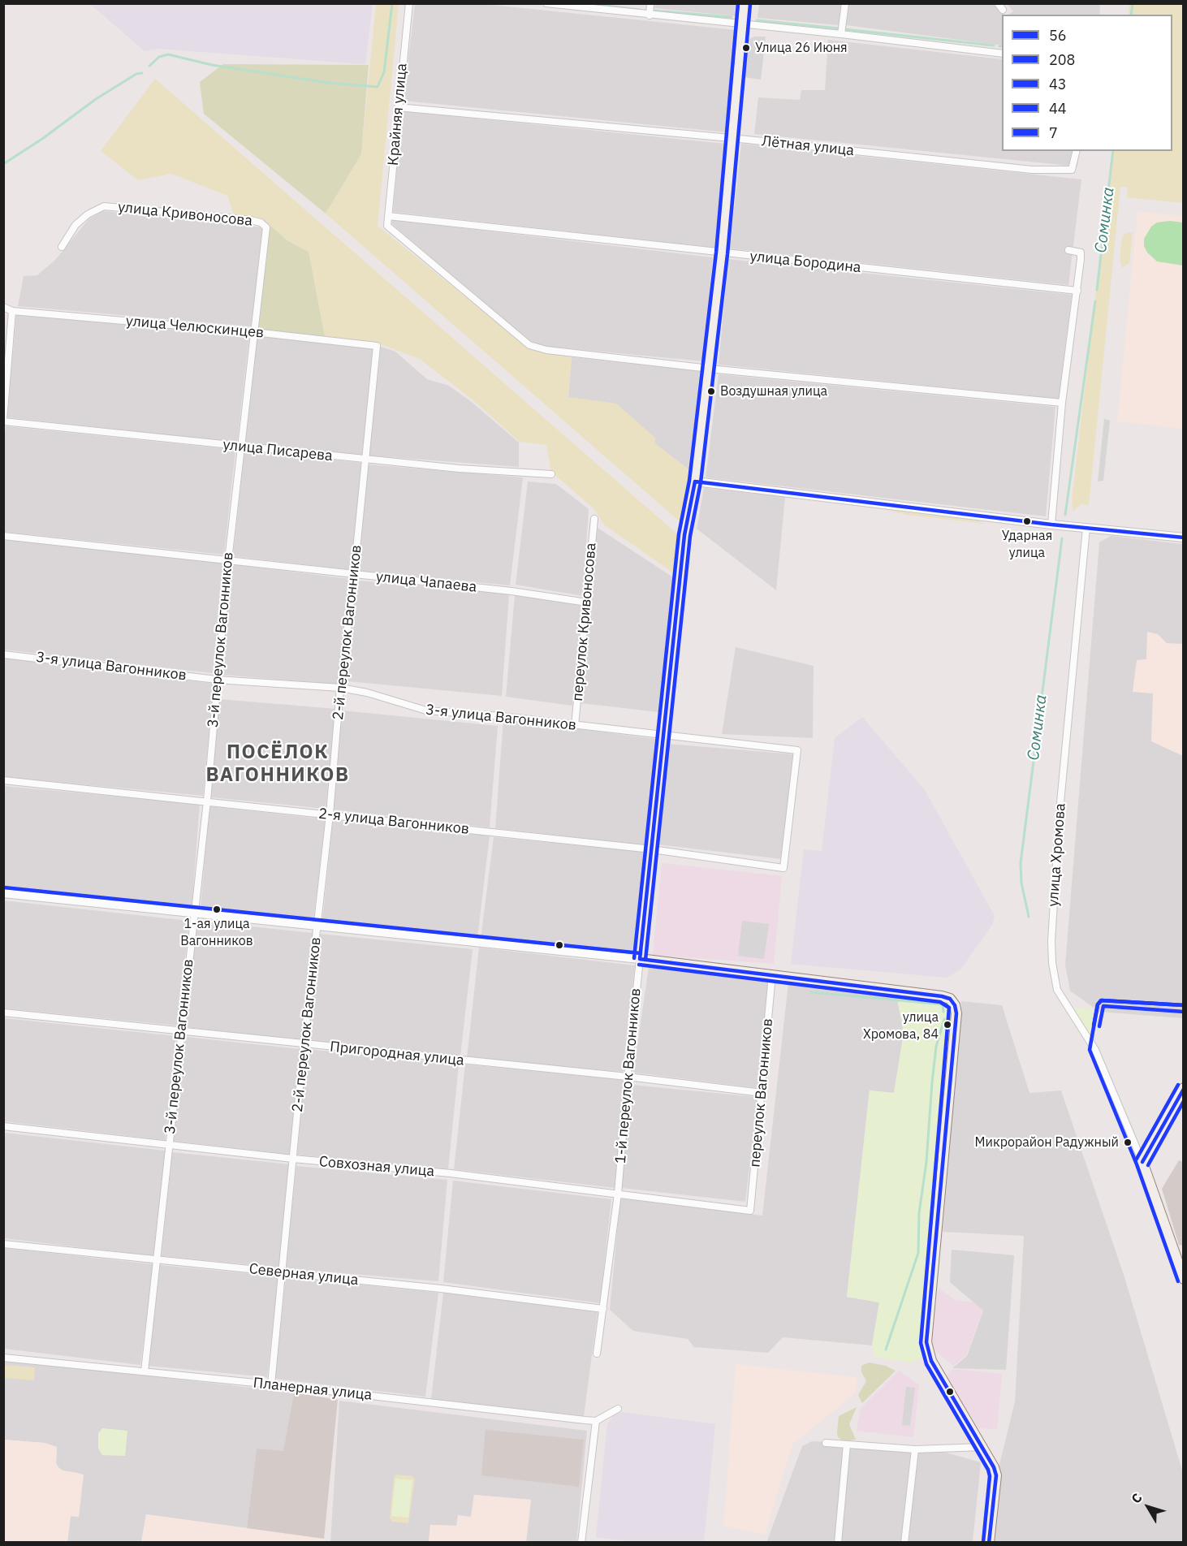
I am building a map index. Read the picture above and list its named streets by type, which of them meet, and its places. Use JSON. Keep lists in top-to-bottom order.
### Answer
{
  "streets": {
    "main road": ["1-й переулок Вагонников"],
    "street": [
      "Крайняя улица",
      "Лётная улица",
      "улица Кривоносова",
      "улица Бородина",
      "улица Челюскинцев",
      "улица Писарева",
      "улица Чапаева",
      "переулок Кривоносова",
      "2-й переулок Вагонников",
      "3-й переулок Вагонников",
      "3-я улица Вагонников",
      "2-я улица Вагонников",
      "улица Хромова",
      "Пригородная улица",
      "переулок Вагонников",
      "Совхозная улица",
      "Северная улица",
      "Планерная улица"
    ]
  },
  "crossings": [
    ["Крайняя улица", "Лётная улица"],
    ["Крайняя улица", "улица Бородина"],
    ["улица Кривоносова", "3-й переулок Вагонников"],
    ["улица Челюскинцев", "2-й переулок Вагонников"],
    ["улица Челюскинцев", "3-й переулок Вагонников"],
    ["улица Писарева", "2-й переулок Вагонников"],
    ["улица Писарева", "3-й переулок Вагонников"],
    ["улица Чапаева", "переулок Кривоносова"],
    ["улица Чапаева", "2-й переулок Вагонников"],
    ["улица Чапаева", "3-й переулок Вагонников"],
    ["переулок Кривоносова", "3-я улица Вагонников"],
    ["2-й переулок Вагонников", "3-я улица Вагонников"],
    ["2-й переулок Вагонников", "2-я улица Вагонников"],
    ["2-й переулок Вагонников", "Пригородная улица"],
    ["2-й переулок Вагонников", "Совхозная улица"],
    ["2-й переулок Вагонников", "Северная улица"],
    ["2-й переулок Вагонников", "Планерная улица"],
    ["3-й переулок Вагонников", "3-я улица Вагонников"],
    ["3-й переулок Вагонников", "2-я улица Вагонников"],
    ["3-й переулок Вагонников", "Пригородная улица"],
    ["3-й переулок Вагонников", "Совхозная улица"],
    ["3-й переулок Вагонников", "Северная улица"],
    ["3-й переулок Вагонников", "Планерная улица"],
    ["3-я улица Вагонников", "2-я улица Вагонников"],
    ["3-я улица Вагонников", "1-й переулок Вагонников"],
    ["2-я улица Вагонников", "1-й переулок Вагонников"],
    ["Пригородная улица", "1-й переулок Вагонников"],
    ["Пригородная улица", "переулок Вагонников"],
    ["1-й переулок Вагонников", "Совхозная улица"],
    ["1-й переулок Вагонников", "Северная улица"],
    ["переулок Вагонников", "Совхозная улица"]
  ],
  "districts": ["ПОСЁЛОК ВАГОННИКОВ"],
  "water": ["Соминка"],
  "places": [
    "Улица 26 Июня",
    "Воздушная улица",
    "Ударная улица",
    "1-ая улица Вагонников",
    "улица Хромова, 84",
    "Микрорайон Радужный"
  ],
  "lines": [
    "transit line 43",
    "transit line 208",
    "transit line 56",
    "transit line 44",
    "transit line 7"
  ],
  "legend": [
    "56",
    "208",
    "43",
    "44",
    "7"
  ],
  "north": "top left"
}
